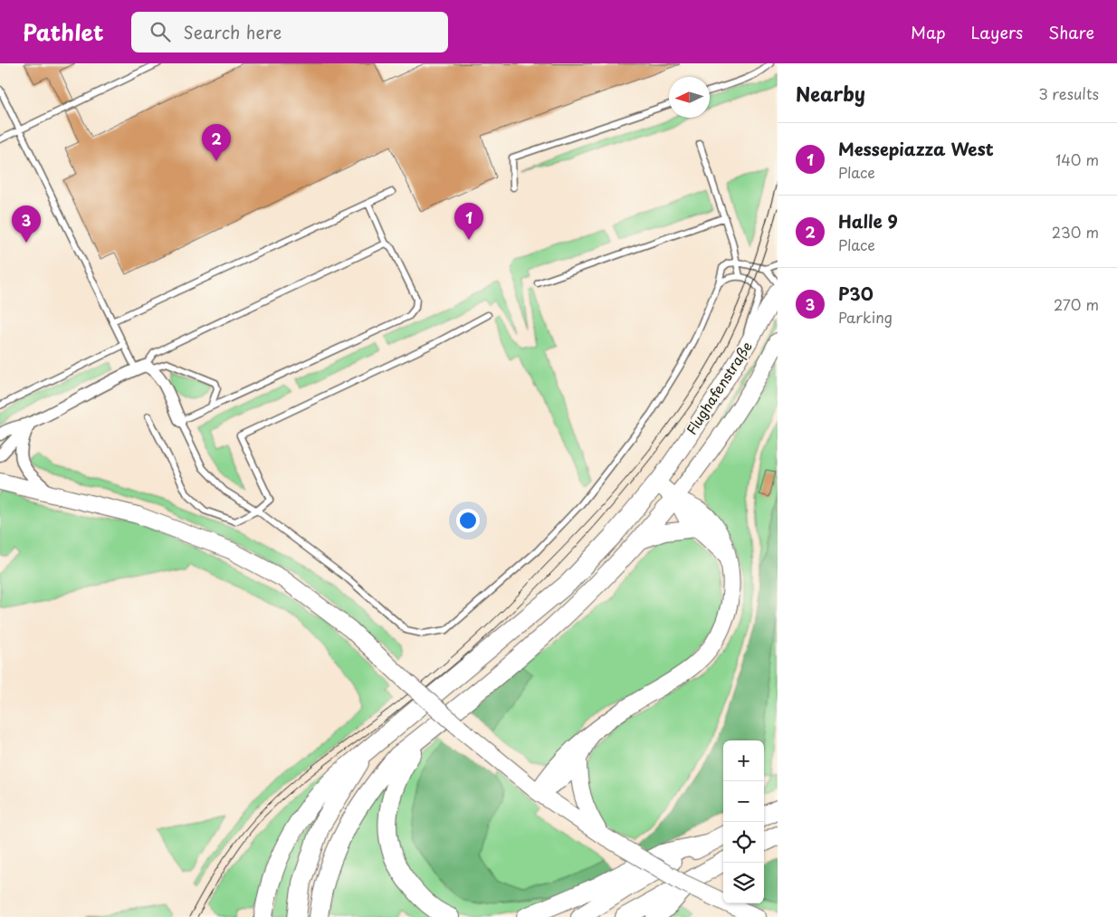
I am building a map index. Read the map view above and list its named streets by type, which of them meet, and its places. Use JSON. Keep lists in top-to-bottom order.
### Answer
{
  "streets": {
    "main road": ["Flughafenstraße"]
  },
  "north": "left",
  "page": {
    "header": "Pathlet",
    "search": "Search here",
    "nav": ["Map", "Layers", "Share"],
    "heading": ["Nearby", "3 results"],
    "list": [
      {
        "mark": "1",
        "name": "Messepiazza West",
        "note": "Place",
        "value": "140 m"
      },
      {
        "mark": "2",
        "name": "Halle 9",
        "note": "Place",
        "value": "230 m"
      },
      {
        "mark": "3",
        "name": "P30",
        "note": "Parking",
        "value": "270 m"
      }
    ],
    "pins": ["2", "1", "3"],
    "map_buttons": ["+", "−"]
  }
}
